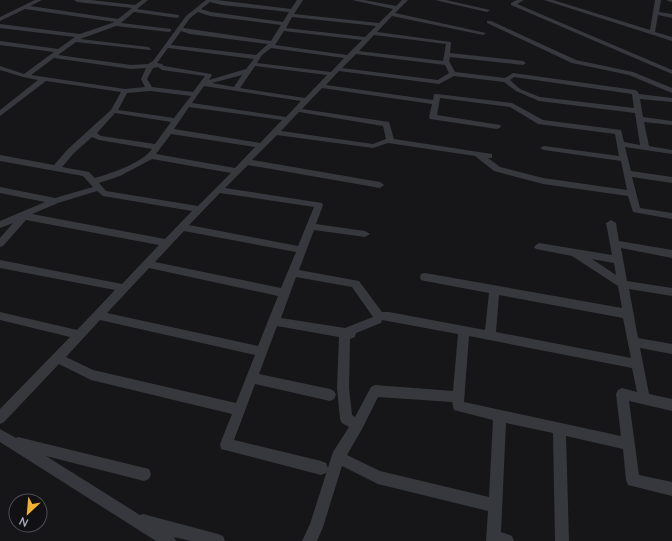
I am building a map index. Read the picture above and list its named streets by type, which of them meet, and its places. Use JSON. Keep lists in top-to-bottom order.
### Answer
{
  "north": "bottom left"
}
